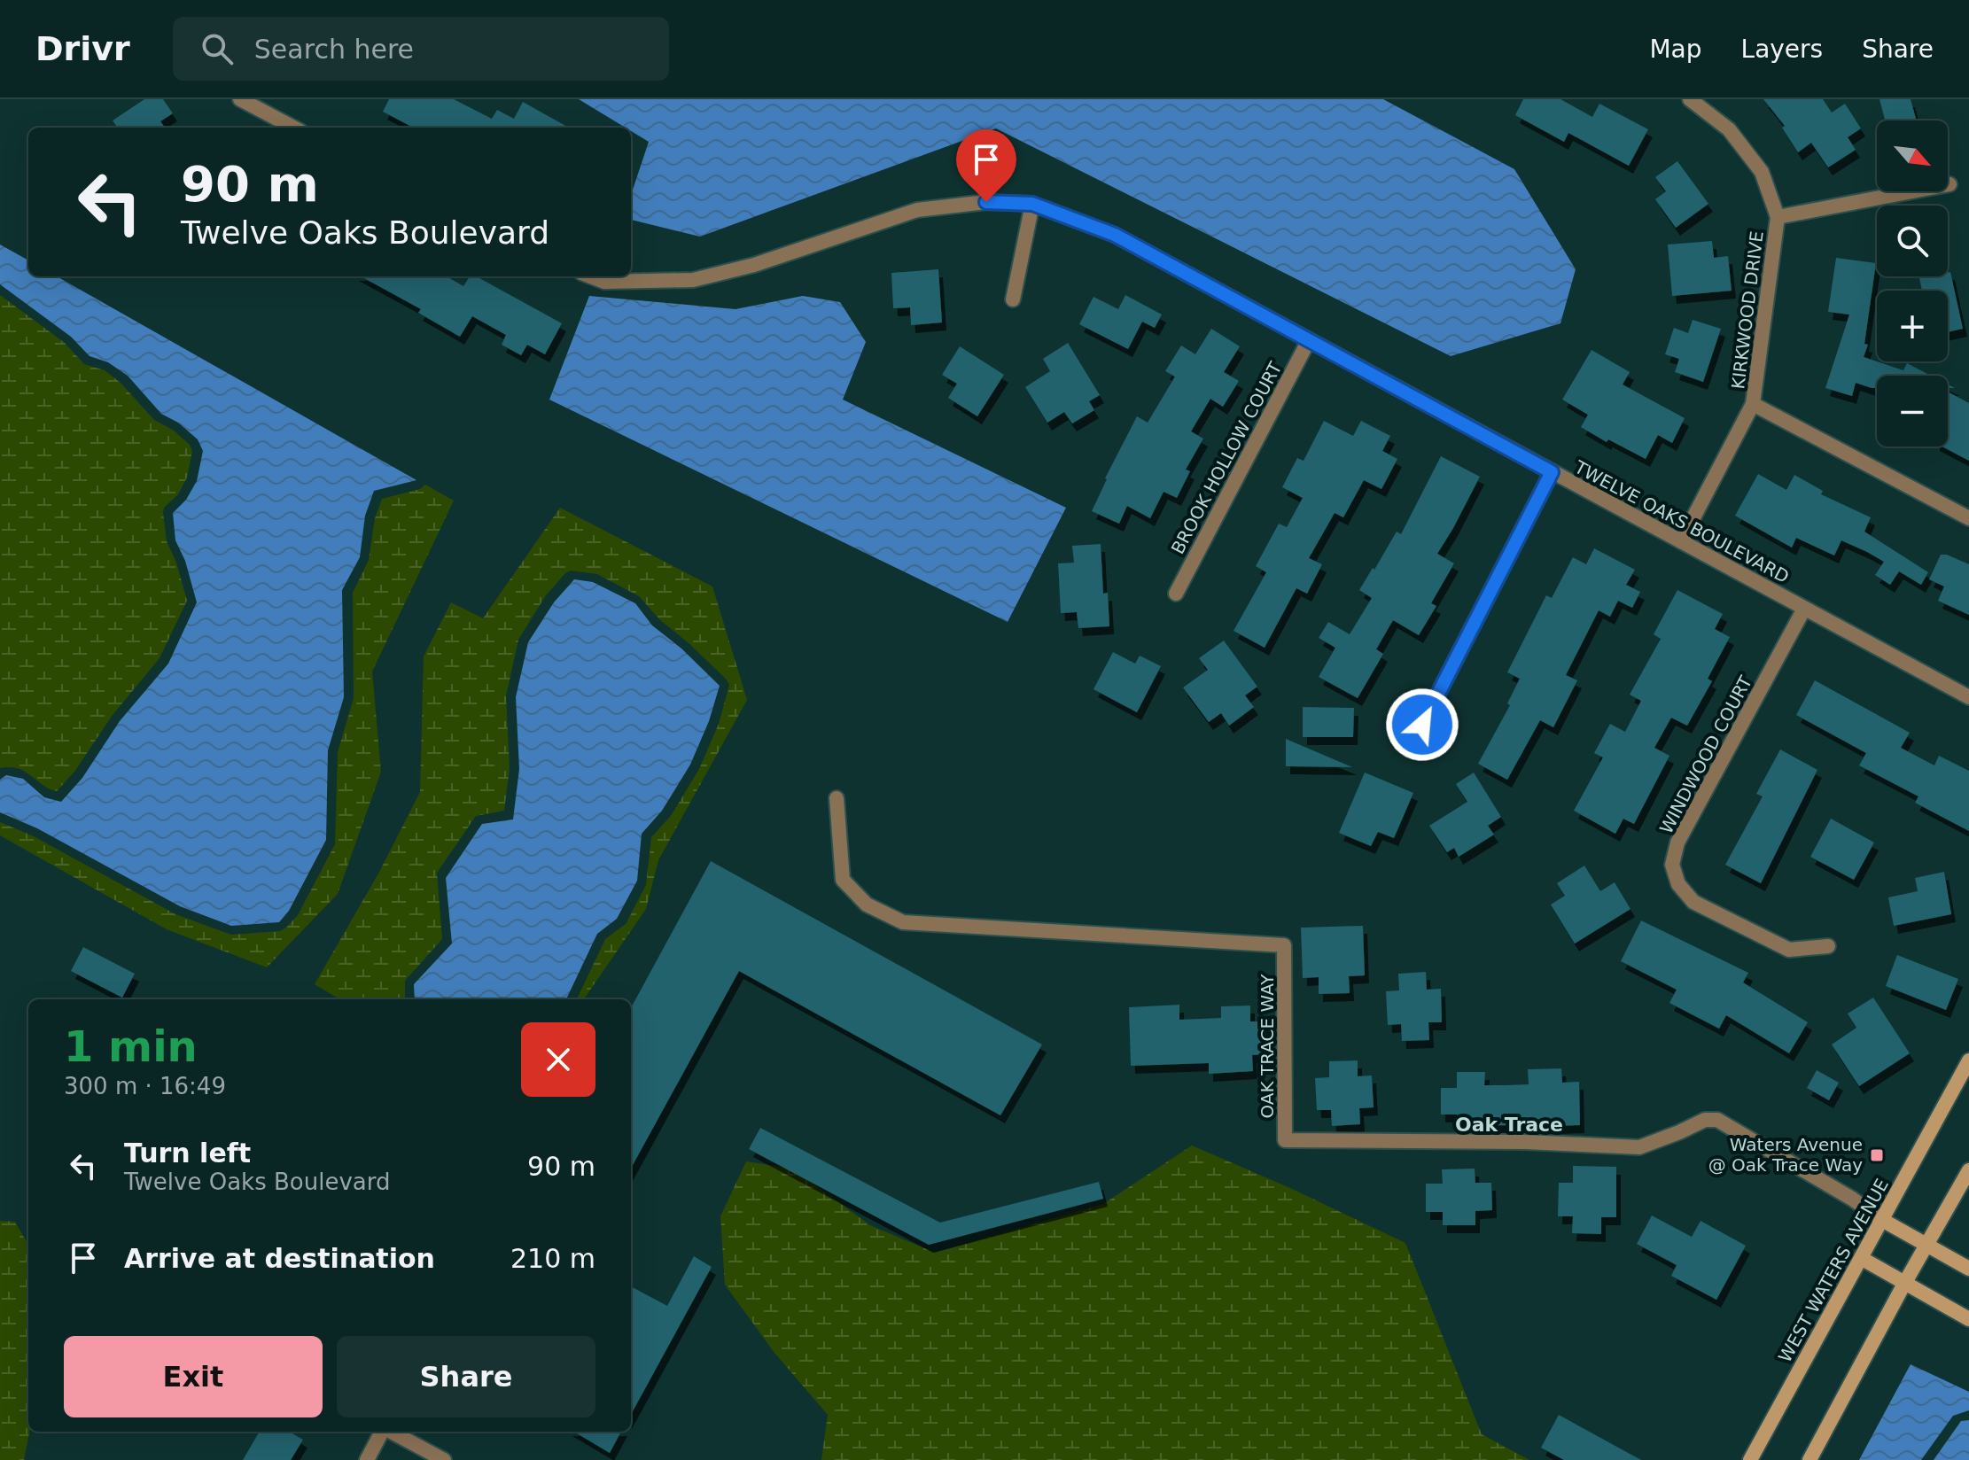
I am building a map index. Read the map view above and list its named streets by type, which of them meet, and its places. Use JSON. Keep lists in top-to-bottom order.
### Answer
{
  "streets": {
    "main road": ["WEST WATERS AVENUE"],
    "street": [
      "KIRKWOOD DRIVE",
      "BROOK HOLLOW COURT",
      "TWELVE OAKS BOULEVARD",
      "WINDWOOD COURT",
      "OAK TRACE WAY"
    ]
  },
  "crossings": [
    ["KIRKWOOD DRIVE", "TWELVE OAKS BOULEVARD"],
    ["BROOK HOLLOW COURT", "TWELVE OAKS BOULEVARD"],
    ["TWELVE OAKS BOULEVARD", "WINDWOOD COURT"],
    ["OAK TRACE WAY", "WEST WATERS AVENUE"]
  ],
  "districts": ["Oak Trace"],
  "places": {
    "transit": ["Waters Avenue @ Oak Trace Way"]
  },
  "north": "bottom right",
  "page": {
    "header": "Drivr",
    "search": "Search here",
    "nav": ["Map", "Layers", "Share"],
    "map_buttons": ["+", "−"],
    "turn": ["90 m", "Twelve Oaks Boulevard"],
    "heading": ["1 min", "300 m · 16:49"],
    "list": [
      {
        "name": "Turn left",
        "note": "Twelve Oaks Boulevard",
        "value": "90 m"
      },
      {
        "name": "Arrive at destination",
        "value": "210 m"
      }
    ],
    "buttons": ["Exit", "Share"]
  }
}
